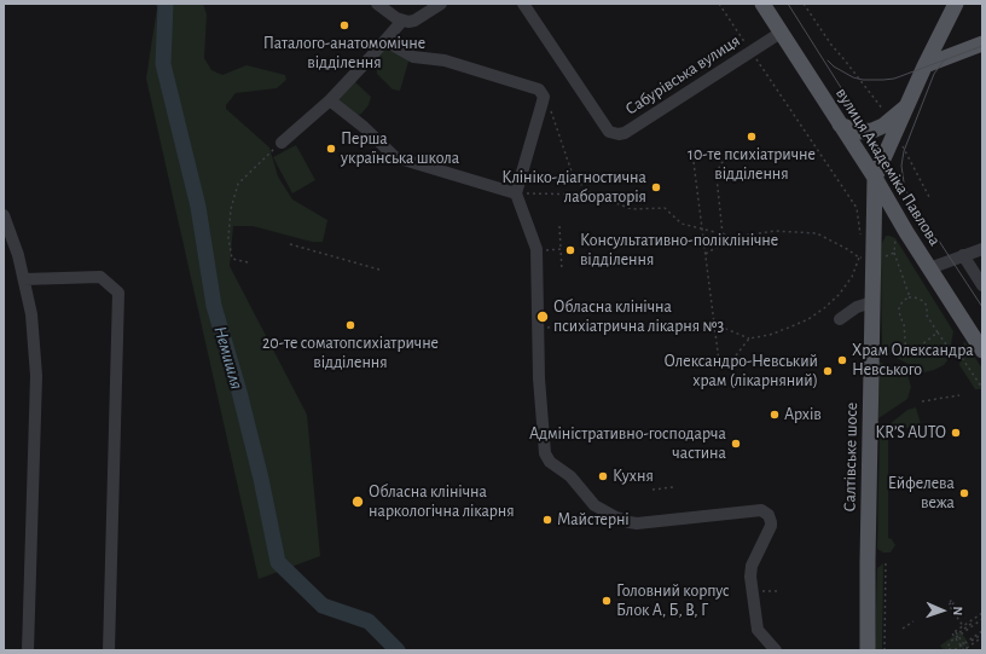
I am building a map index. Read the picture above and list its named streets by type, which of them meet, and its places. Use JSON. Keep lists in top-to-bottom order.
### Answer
{
  "streets": {
    "main road": ["вулиця Академіка Павлова", "Салтівське шосе"],
    "street": ["Сабурівська вулиця"]
  },
  "crossings": [
    ["Сабурівська вулиця", "вулиця Академіка Павлова"],
    ["вулиця Академіка Павлова", "Салтівське шосе"]
  ],
  "water": ["Немишля"],
  "places": [
    "Паталого-анатомомічне відділення",
    "10-те психіатричне відділення",
    "Перша українська школа",
    "Клініко-діагностична лабораторія",
    "Консультативно-поліклінічне відділення",
    "Обласна клінічна психіатрична лікарня №3",
    "20-те соматопсихіатричне відділення",
    "Храм Олександра Невського",
    "Олександро-Невський храм (лікарняний)",
    "Архів",
    "KR’S AUTO",
    "Адміністративно-господарча частина",
    "Кухня",
    "Ейфелева вежа",
    "Обласна клінічна наркологічна лікарня",
    "Майстерні",
    "Головний корпус Блок А, Б, В, Г"
  ],
  "north": "right"
}
